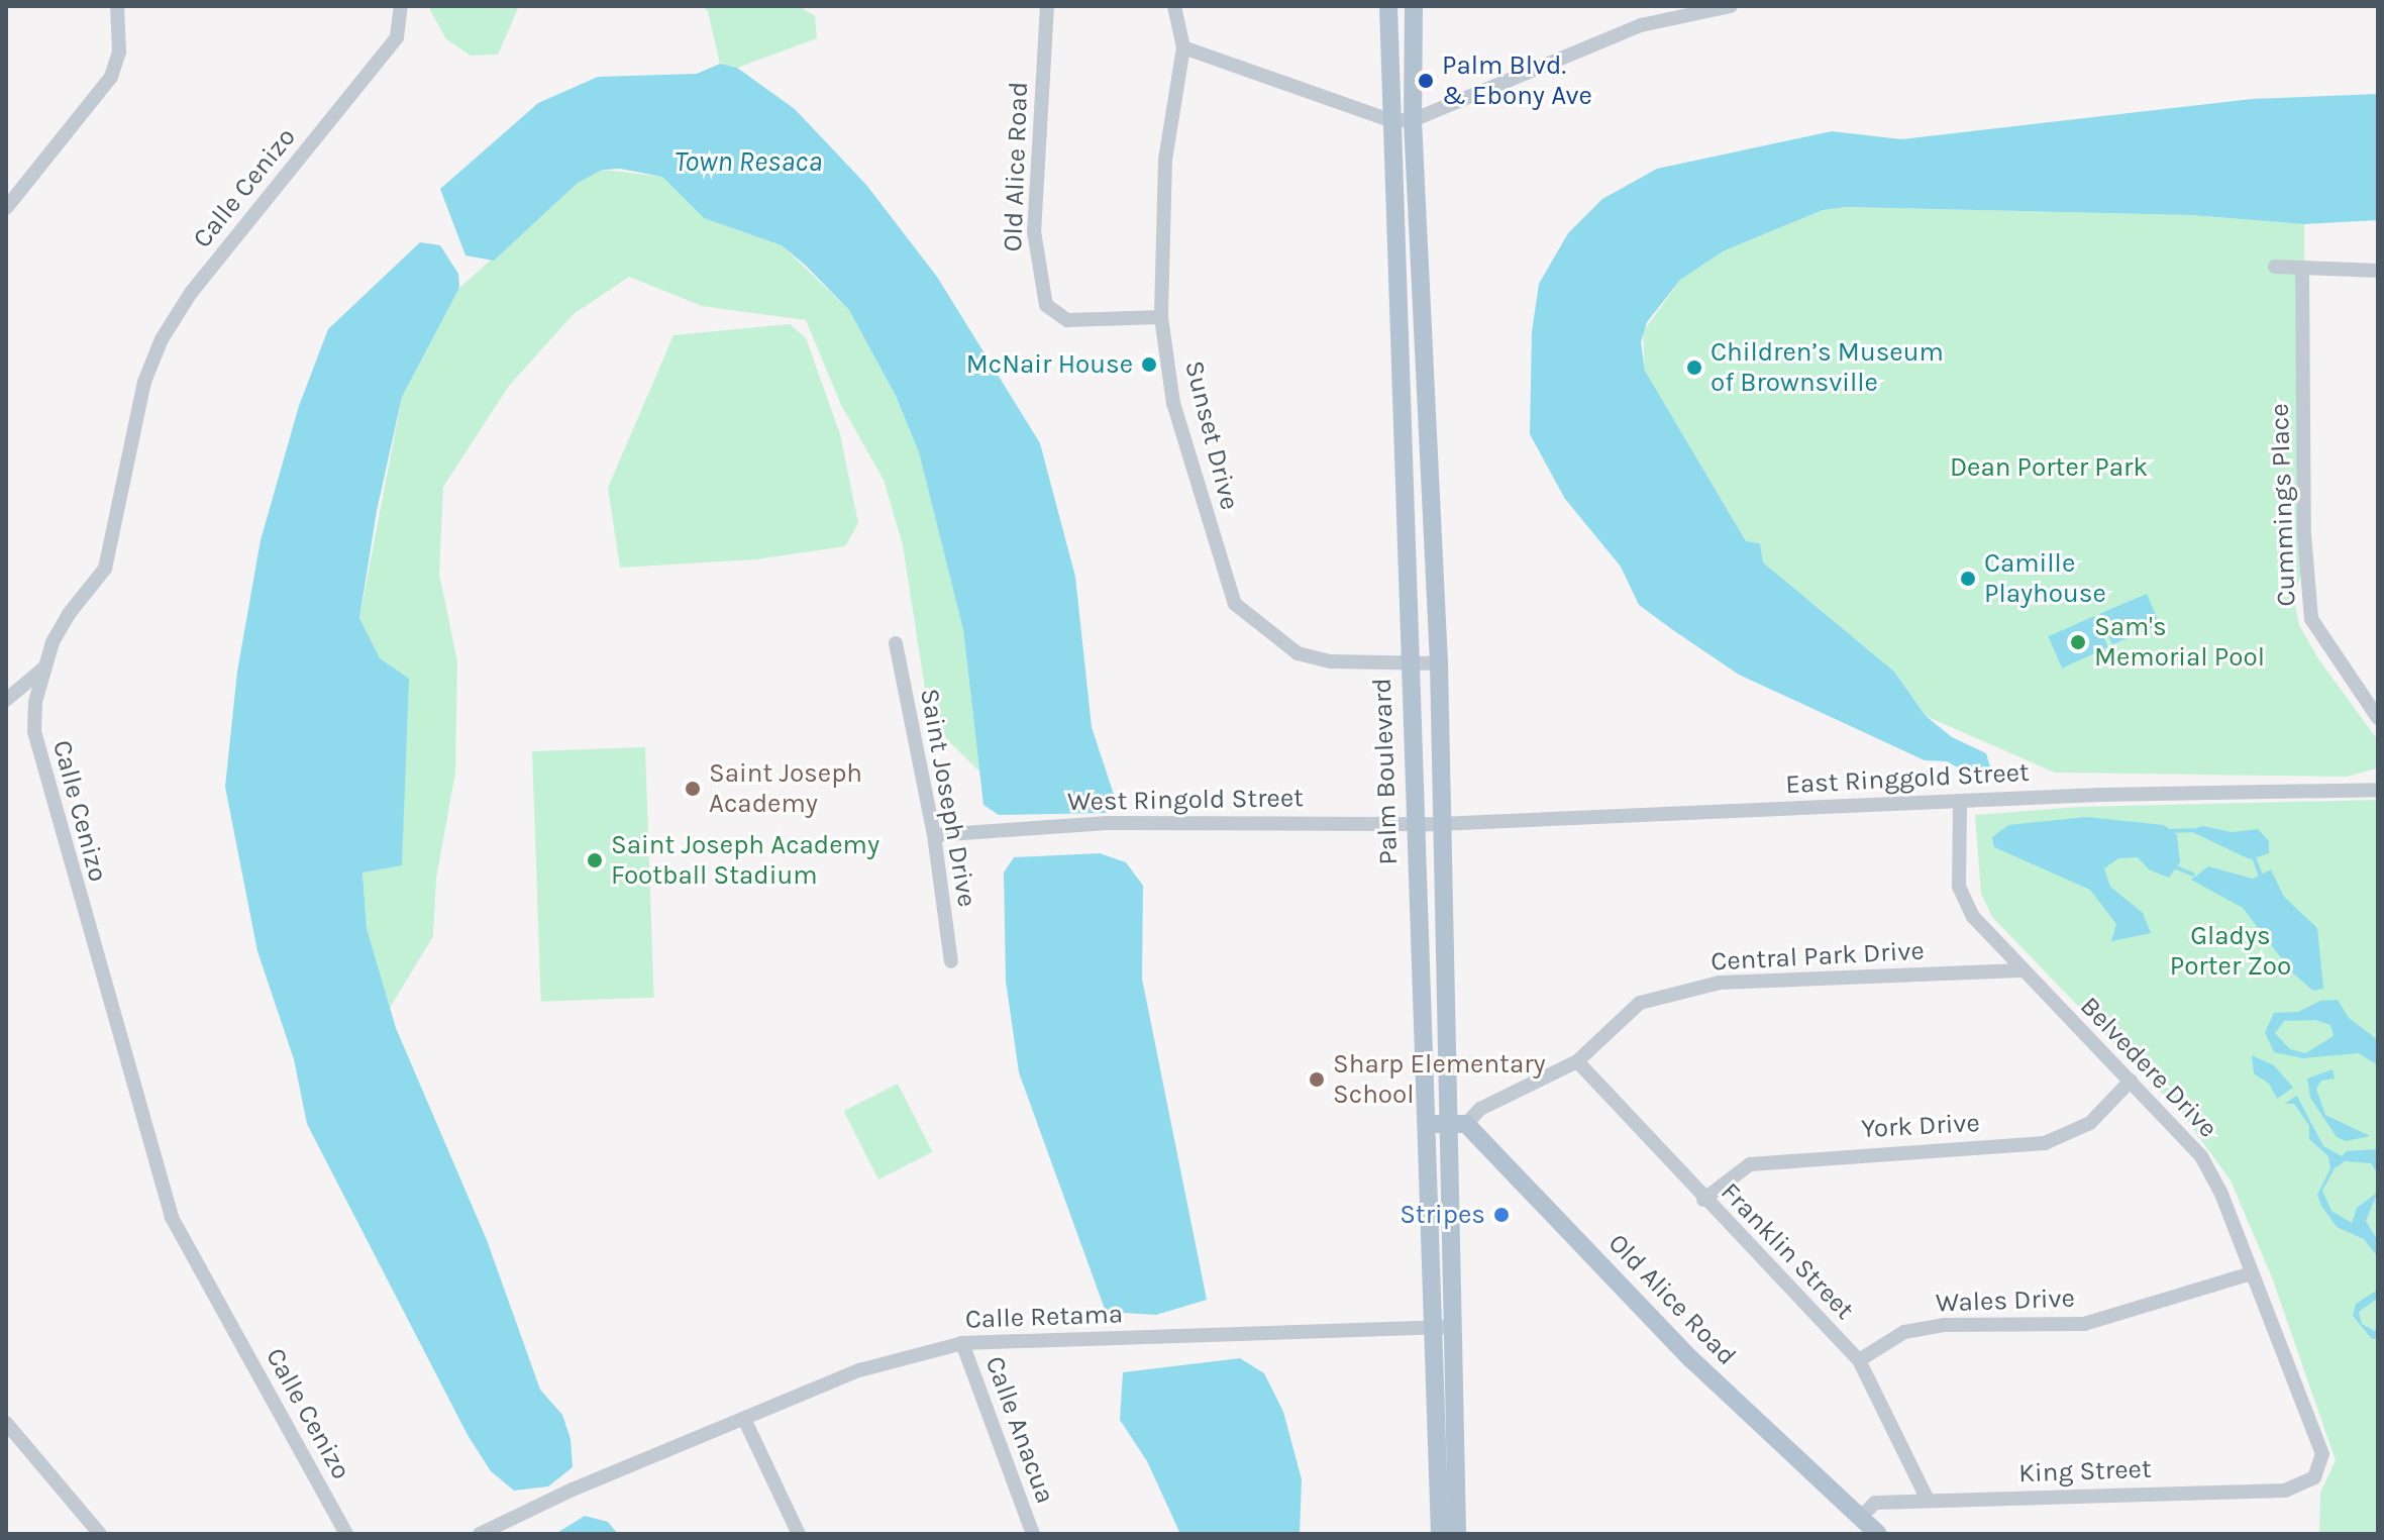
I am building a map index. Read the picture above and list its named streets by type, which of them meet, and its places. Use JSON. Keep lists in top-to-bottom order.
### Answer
{
  "streets": {
    "main road": ["Old Alice Road", "Palm Boulevard"],
    "street": [
      "Calle Cenizo",
      "Sunset Drive",
      "Cummings Place",
      "East Ringgold Street",
      "Saint Joseph Drive",
      "West Ringold Street",
      "Central Park Drive",
      "Belvedere Drive",
      "York Drive",
      "Franklin Street",
      "Wales Drive",
      "Calle Retama",
      "Calle Anacua",
      "King Street"
    ]
  },
  "crossings": [
    ["Old Alice Road", "Sunset Drive"],
    ["Old Alice Road", "Central Park Drive"],
    ["Old Alice Road", "King Street"],
    ["Sunset Drive", "Palm Boulevard"],
    ["Palm Boulevard", "East Ringgold Street"],
    ["Palm Boulevard", "West Ringold Street"],
    ["Palm Boulevard", "Calle Retama"],
    ["East Ringgold Street", "West Ringold Street"],
    ["East Ringgold Street", "Belvedere Drive"],
    ["Saint Joseph Drive", "West Ringold Street"],
    ["Central Park Drive", "Belvedere Drive"],
    ["Central Park Drive", "Franklin Street"],
    ["Belvedere Drive", "York Drive"],
    ["Belvedere Drive", "Wales Drive"],
    ["Belvedere Drive", "King Street"],
    ["York Drive", "Franklin Street"],
    ["Franklin Street", "Wales Drive"],
    ["Franklin Street", "King Street"],
    ["Calle Retama", "Calle Anacua"]
  ],
  "water": ["Town Resaca"],
  "parks": ["Dean Porter Park", "Gladys Porter Zoo"],
  "places": [
    "Palm Blvd. & Ebony Ave",
    "McNair House",
    "Children’s Museum of Brownsville",
    "Camille Playhouse",
    "Sam's Memorial Pool",
    "Saint Joseph Academy",
    "Saint Joseph Academy Football Stadium",
    "Sharp Elementary School",
    "Stripes"
  ]
}
